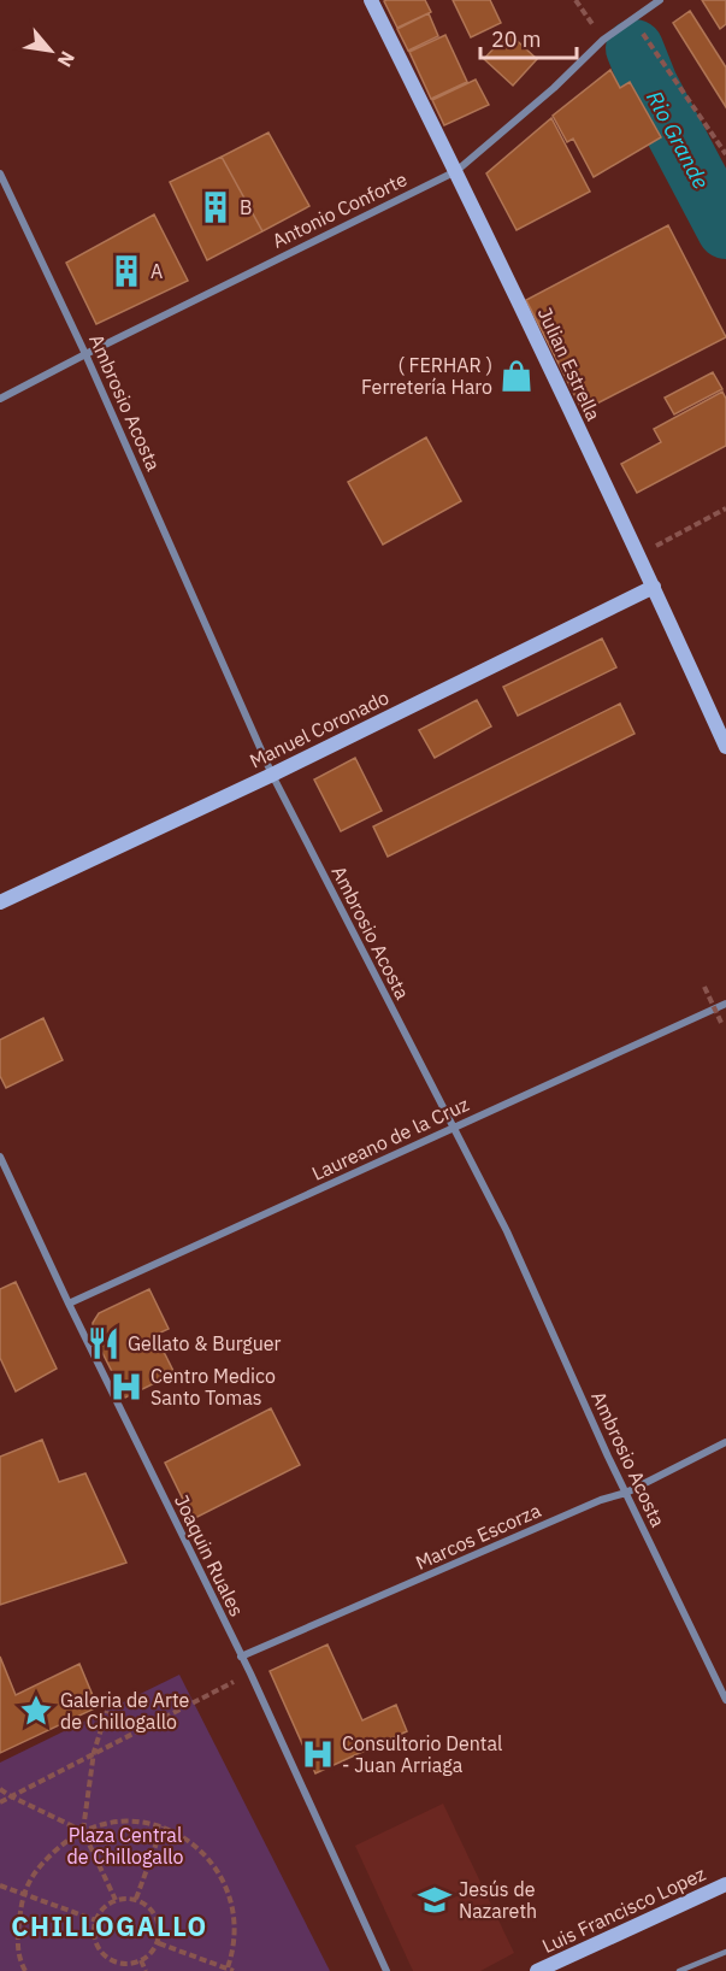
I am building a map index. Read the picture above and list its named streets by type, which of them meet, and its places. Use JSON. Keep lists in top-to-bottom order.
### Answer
{
  "streets": {
    "street": [
      "Antonio Conforte",
      "Julian Estrella",
      "Ambrosio Acosta",
      "Manuel Coronado",
      "Laureano de la Cruz",
      "Marcos Escorza",
      "Joaquin Ruales",
      "Luis Francisco Lopez"
    ]
  },
  "crossings": [
    ["Antonio Conforte", "Julian Estrella"],
    ["Antonio Conforte", "Ambrosio Acosta"],
    ["Julian Estrella", "Manuel Coronado"],
    ["Ambrosio Acosta", "Manuel Coronado"],
    ["Ambrosio Acosta", "Laureano de la Cruz"],
    ["Ambrosio Acosta", "Marcos Escorza"],
    ["Laureano de la Cruz", "Joaquin Ruales"],
    ["Marcos Escorza", "Joaquin Ruales"]
  ],
  "districts": ["CHILLOGALLO"],
  "water": ["Rio Grande"],
  "parks": ["Plaza Central de Chillogallo"],
  "places": {
    "building": ["B", "A"],
    "shop": ["( FERHAR ) Ferretería Haro"],
    "restaurant": ["Gellato & Burguer"],
    "hospital": ["Centro Medico Santo Tomas", "Consultorio Dental - Juan Arriaga"],
    "place": ["Galeria de Arte de Chillogallo"],
    "school or university": ["Jesús de Nazareth"]
  },
  "scale_bar": "20 m",
  "north": "bottom right"
}
